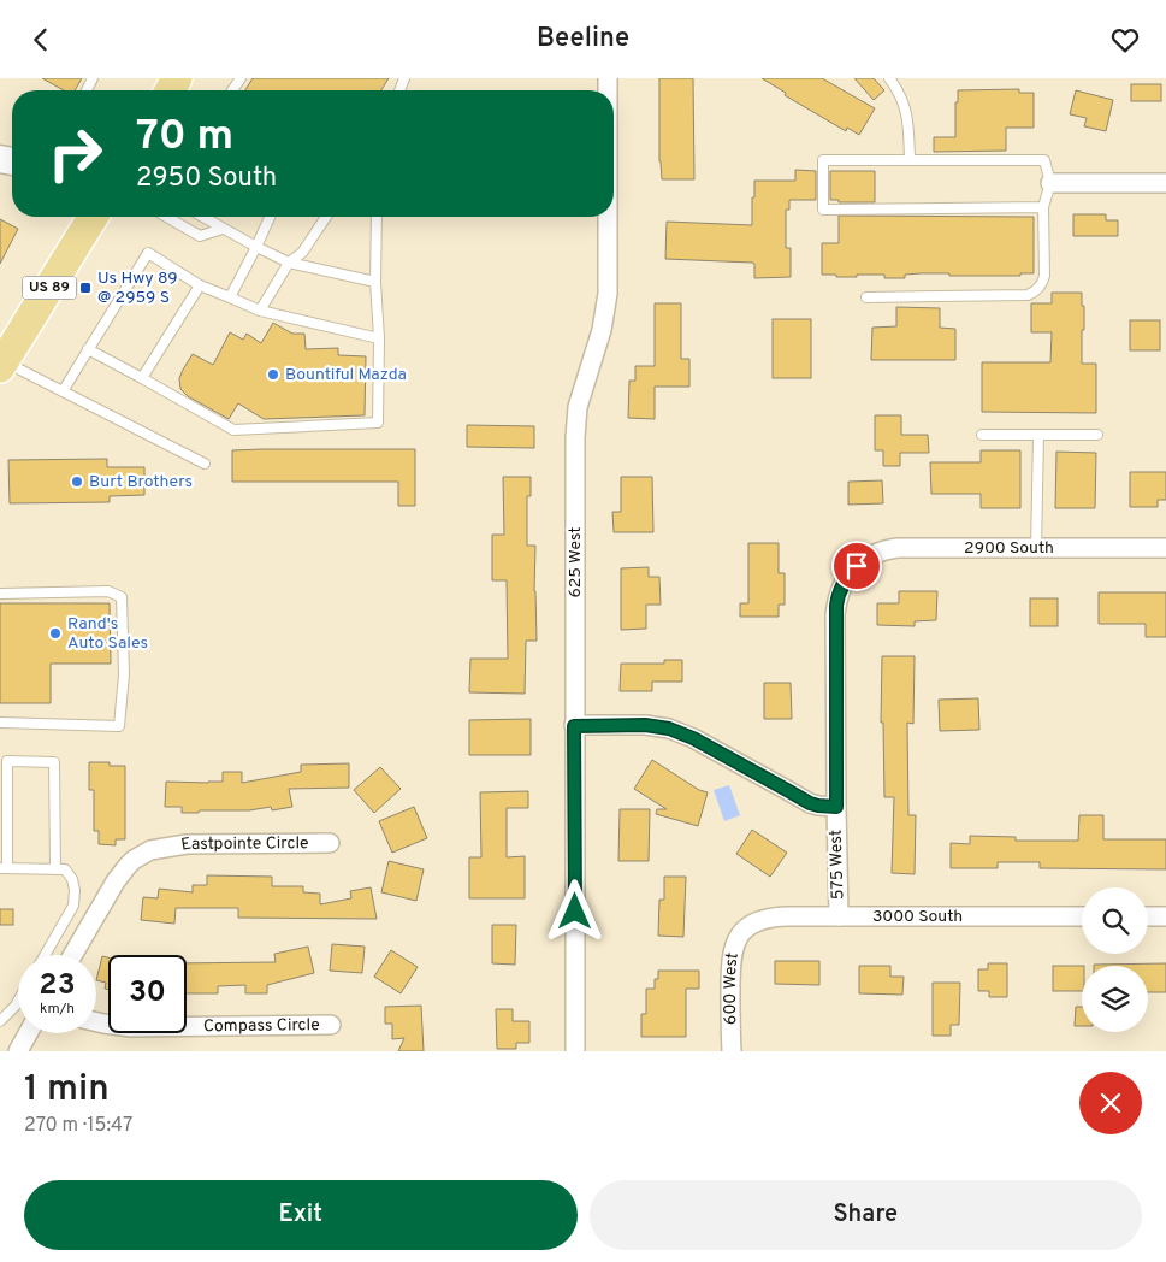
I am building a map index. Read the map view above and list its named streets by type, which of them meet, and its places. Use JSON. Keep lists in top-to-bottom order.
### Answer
{
  "streets": {
    "main road": ["US 89"],
    "street": [
      "2900 South",
      "625 West",
      "Eastpointe Circle",
      "575 West",
      "3000 South",
      "600 West",
      "Compass Circle"
    ]
  },
  "crossings": [
    ["2900 South", "575 West"],
    ["575 West", "3000 South"],
    ["3000 South", "600 West"]
  ],
  "places": {
    "transit": ["Us Hwy 89 @ 2959 S"],
    "other": ["Bountiful Mazda", "Burt Brothers", "Rand's Auto Sales"]
  },
  "page": {
    "header": "Beeline",
    "turn": ["70 m", "2950 South"],
    "speed": "23 km/h",
    "limit": "30",
    "heading": ["1 min", "270 m · 15:47"],
    "buttons": ["Exit", "Share"]
  }
}
